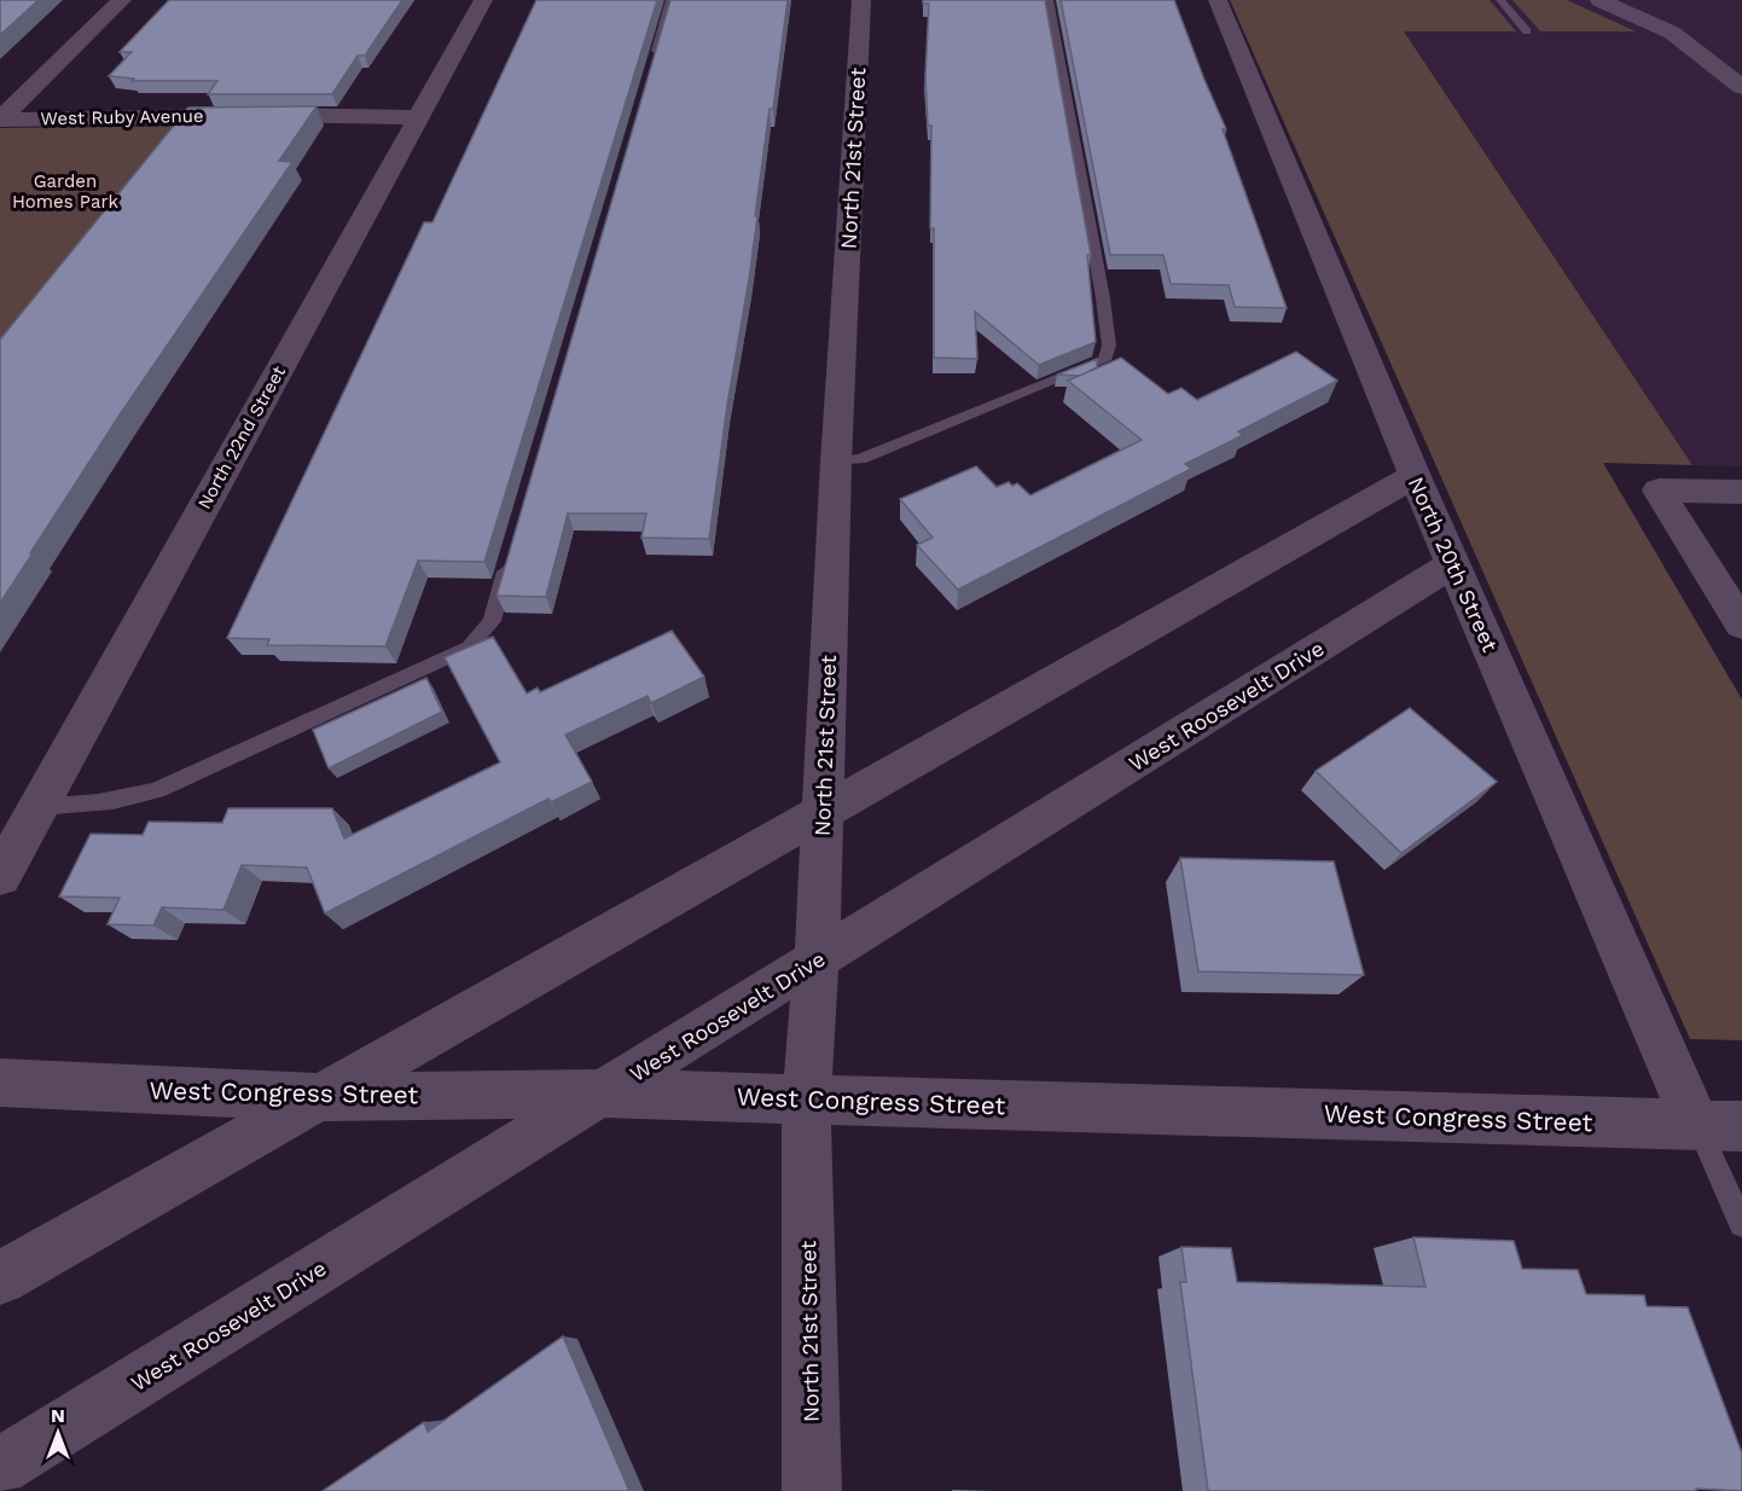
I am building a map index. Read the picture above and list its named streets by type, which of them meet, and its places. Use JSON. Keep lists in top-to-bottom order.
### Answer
{
  "streets": {
    "street": [
      "West Ruby Avenue",
      "North 21st Street",
      "North 22nd Street",
      "North 20th Street",
      "West Roosevelt Drive",
      "West Congress Street"
    ]
  },
  "crossings": [
    ["West Ruby Avenue", "North 22nd Street"],
    ["North 21st Street", "West Roosevelt Drive"],
    ["North 21st Street", "West Congress Street"],
    ["North 20th Street", "West Roosevelt Drive"],
    ["North 20th Street", "West Congress Street"],
    ["West Roosevelt Drive", "West Congress Street"]
  ],
  "parks": ["Garden Homes Park"],
  "north": "top"
}
